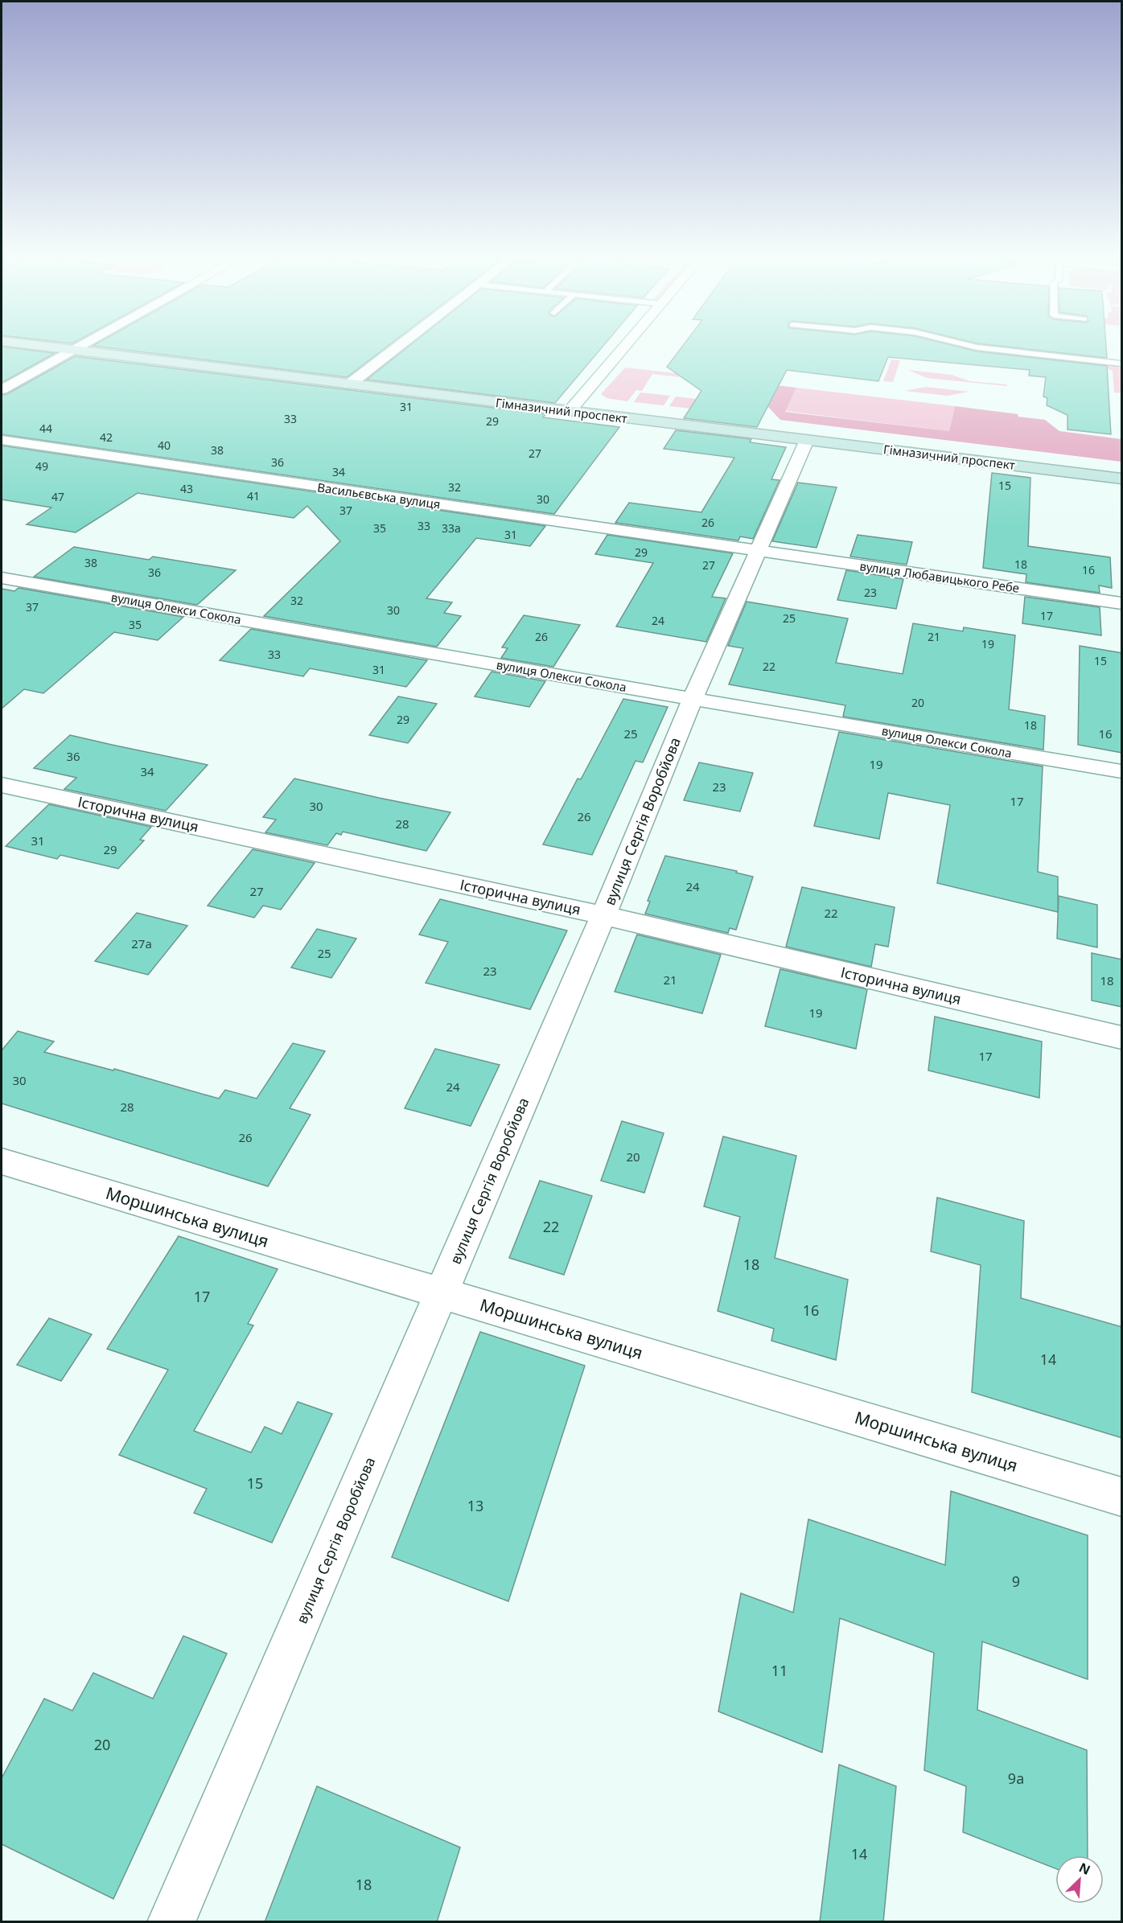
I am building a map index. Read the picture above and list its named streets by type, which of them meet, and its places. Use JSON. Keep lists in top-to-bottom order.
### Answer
{
  "streets": {
    "main road": ["Гімназичний проспект"],
    "street": [
      "Васильєвська вулиця",
      "вулиця Любавицького Ребе",
      "вулиця Олекси Сокола",
      "Історична вулиця",
      "вулиця Сергія Воробйова",
      "Моршинська вулиця"
    ]
  },
  "crossings": [
    ["Гімназичний проспект", "вулиця Сергія Воробйова"],
    ["Васильєвська вулиця", "вулиця Любавицького Ребе"],
    ["Васильєвська вулиця", "вулиця Сергія Воробйова"],
    ["вулиця Любавицького Ребе", "вулиця Сергія Воробйова"],
    ["вулиця Олекси Сокола", "вулиця Сергія Воробйова"],
    ["Історична вулиця", "вулиця Сергія Воробйова"],
    ["вулиця Сергія Воробйова", "Моршинська вулиця"]
  ],
  "house_numbers": [
    "31",
    "33",
    "29",
    "44",
    "42",
    "40",
    "38",
    "27",
    "36",
    "49",
    "34",
    "15",
    "32",
    "43",
    "41",
    "47",
    "30",
    "37",
    "26",
    "33",
    "35",
    "33а",
    "31",
    "29",
    "38",
    "18",
    "27",
    "16",
    "36",
    "23",
    "32",
    "37",
    "30",
    "17",
    "25",
    "24",
    "35",
    "26",
    "21",
    "19",
    "33",
    "15",
    "22",
    "31",
    "20",
    "29",
    "18",
    "25",
    "16",
    "36",
    "19",
    "34",
    "23",
    "17",
    "30",
    "26",
    "28",
    "31",
    "29",
    "24",
    "27",
    "22",
    "27а",
    "25",
    "23",
    "21",
    "18",
    "19",
    "17",
    "30",
    "24",
    "28",
    "26",
    "20",
    "22",
    "18",
    "17",
    "16",
    "14",
    "15",
    "13",
    "9",
    "11",
    "20",
    "9а",
    "14",
    "18"
  ],
  "north": "top right"
}
